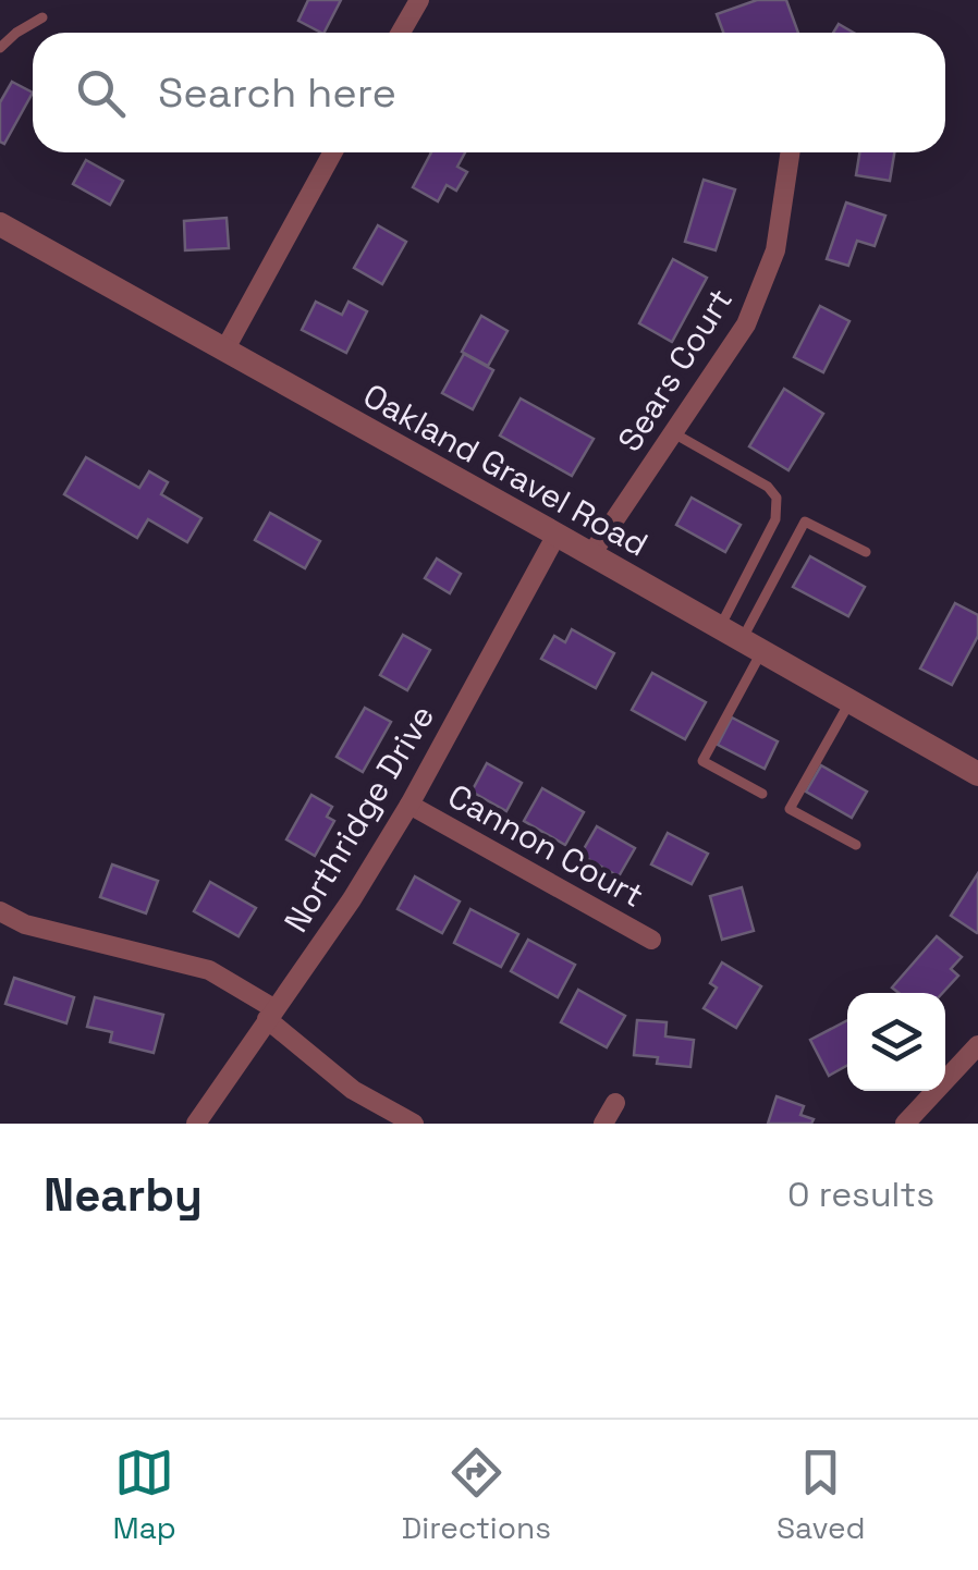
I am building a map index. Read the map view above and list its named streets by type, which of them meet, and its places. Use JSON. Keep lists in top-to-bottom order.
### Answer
{
  "streets": {
    "street": [
      "Sears Court",
      "Oakland Gravel Road",
      "Northridge Drive",
      "Cannon Court"
    ]
  },
  "crossings": [
    ["Sears Court", "Oakland Gravel Road"],
    ["Oakland Gravel Road", "Northridge Drive"],
    ["Northridge Drive", "Cannon Court"]
  ],
  "page": {
    "search": "Search here",
    "heading": ["Nearby", "0 results"],
    "nav": ["Map", "Directions", "Saved"]
  }
}
